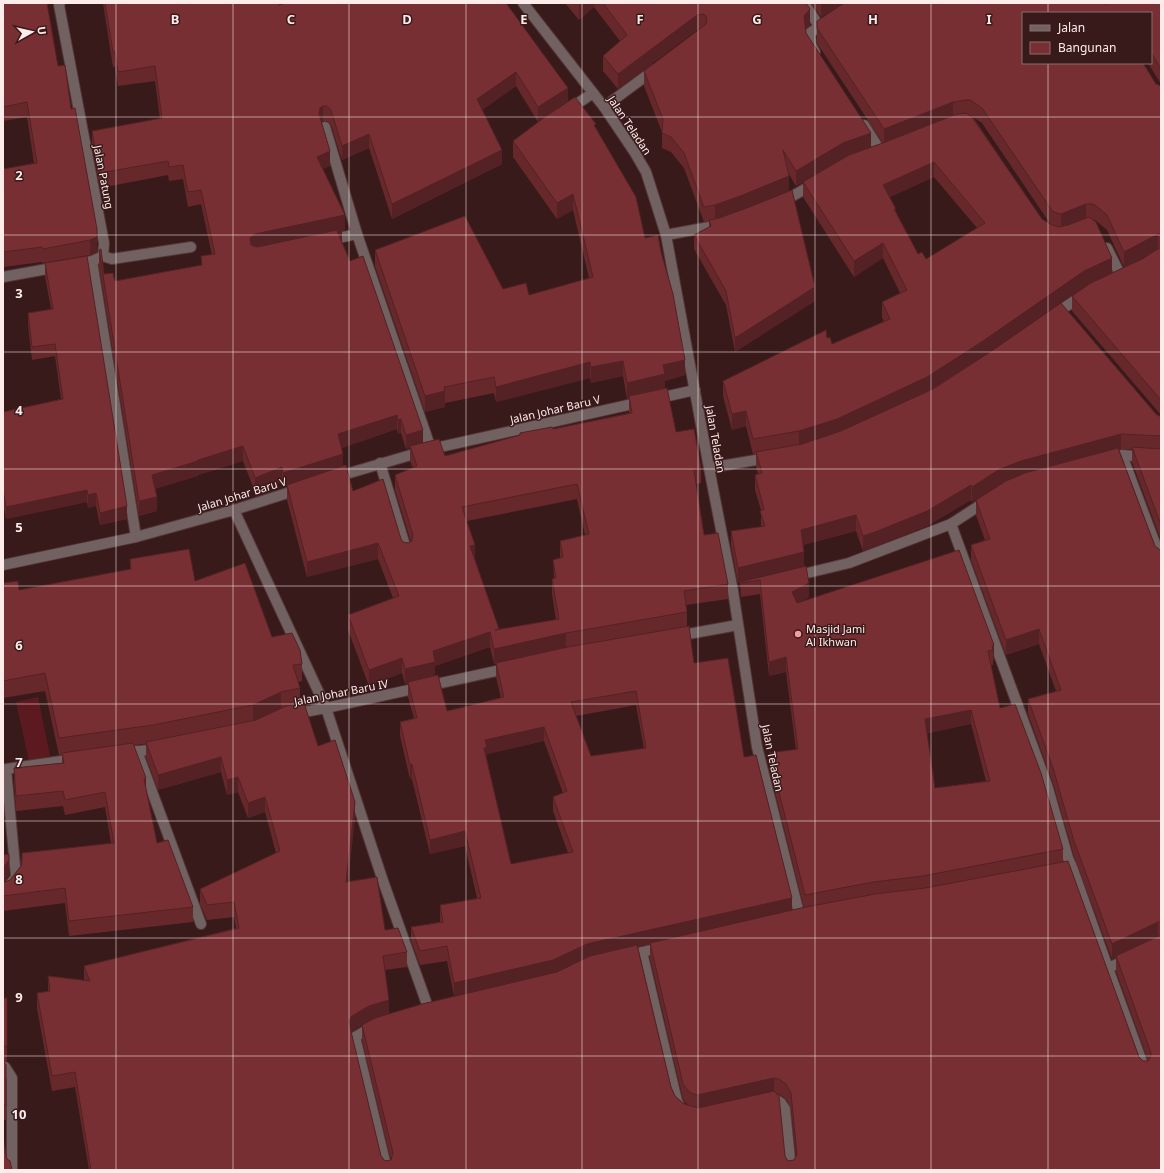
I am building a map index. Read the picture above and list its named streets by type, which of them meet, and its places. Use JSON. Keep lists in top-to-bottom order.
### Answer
{
  "streets": {
    "street": [
      "Jalan Teladan",
      "Jalan Patung",
      "Jalan Johar Baru V",
      "Jalan Johar Baru IV"
    ]
  },
  "crossings": [
    ["Jalan Teladan", "Jalan Johar Baru V"]
  ],
  "places": ["Masjid Jami Al Ikhwan"],
  "legend": ["Jalan", "Bangunan"],
  "north": "right",
  "grid": {
    "columns": [
      "B",
      "C",
      "D",
      "E",
      "F",
      "G",
      "H",
      "I"
    ],
    "rows": [
      "2",
      "3",
      "4",
      "5",
      "6",
      "7",
      "8",
      "9",
      "10"
    ]
  }
}
